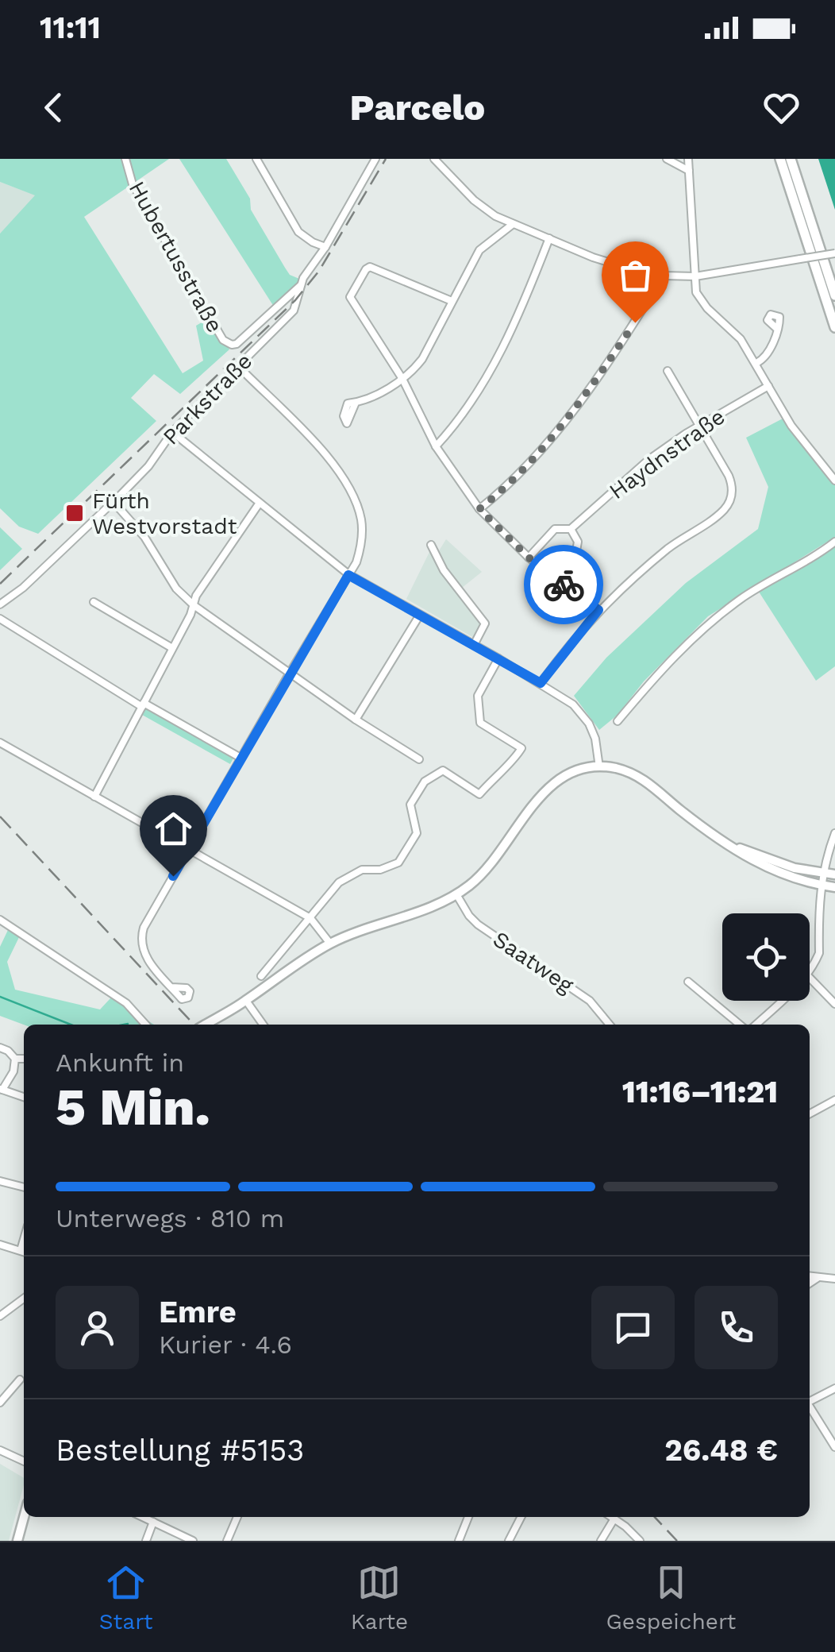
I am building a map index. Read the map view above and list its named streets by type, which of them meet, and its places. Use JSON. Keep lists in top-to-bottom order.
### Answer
{
  "streets": {
    "street": [
      "Hubertusstraße",
      "Parkstraße",
      "Haydnstraße",
      "Saatweg"
    ]
  },
  "crossings": [
    ["Hubertusstraße", "Parkstraße"]
  ],
  "places": {
    "transit": ["Fürth Westvorstadt"]
  },
  "page": {
    "status": "11:11",
    "header": "Parcelo",
    "heading": ["5 Min.", "Ankunft in", "11:16–11:21"],
    "panel": [
      "Emre",
      "Kurier · 4.6",
      "Bestellung #5153",
      "26.48 €"
    ],
    "bar": "Unterwegs · 810 m",
    "tabs": ["Start", "Karte", "Gespeichert"]
  }
}
